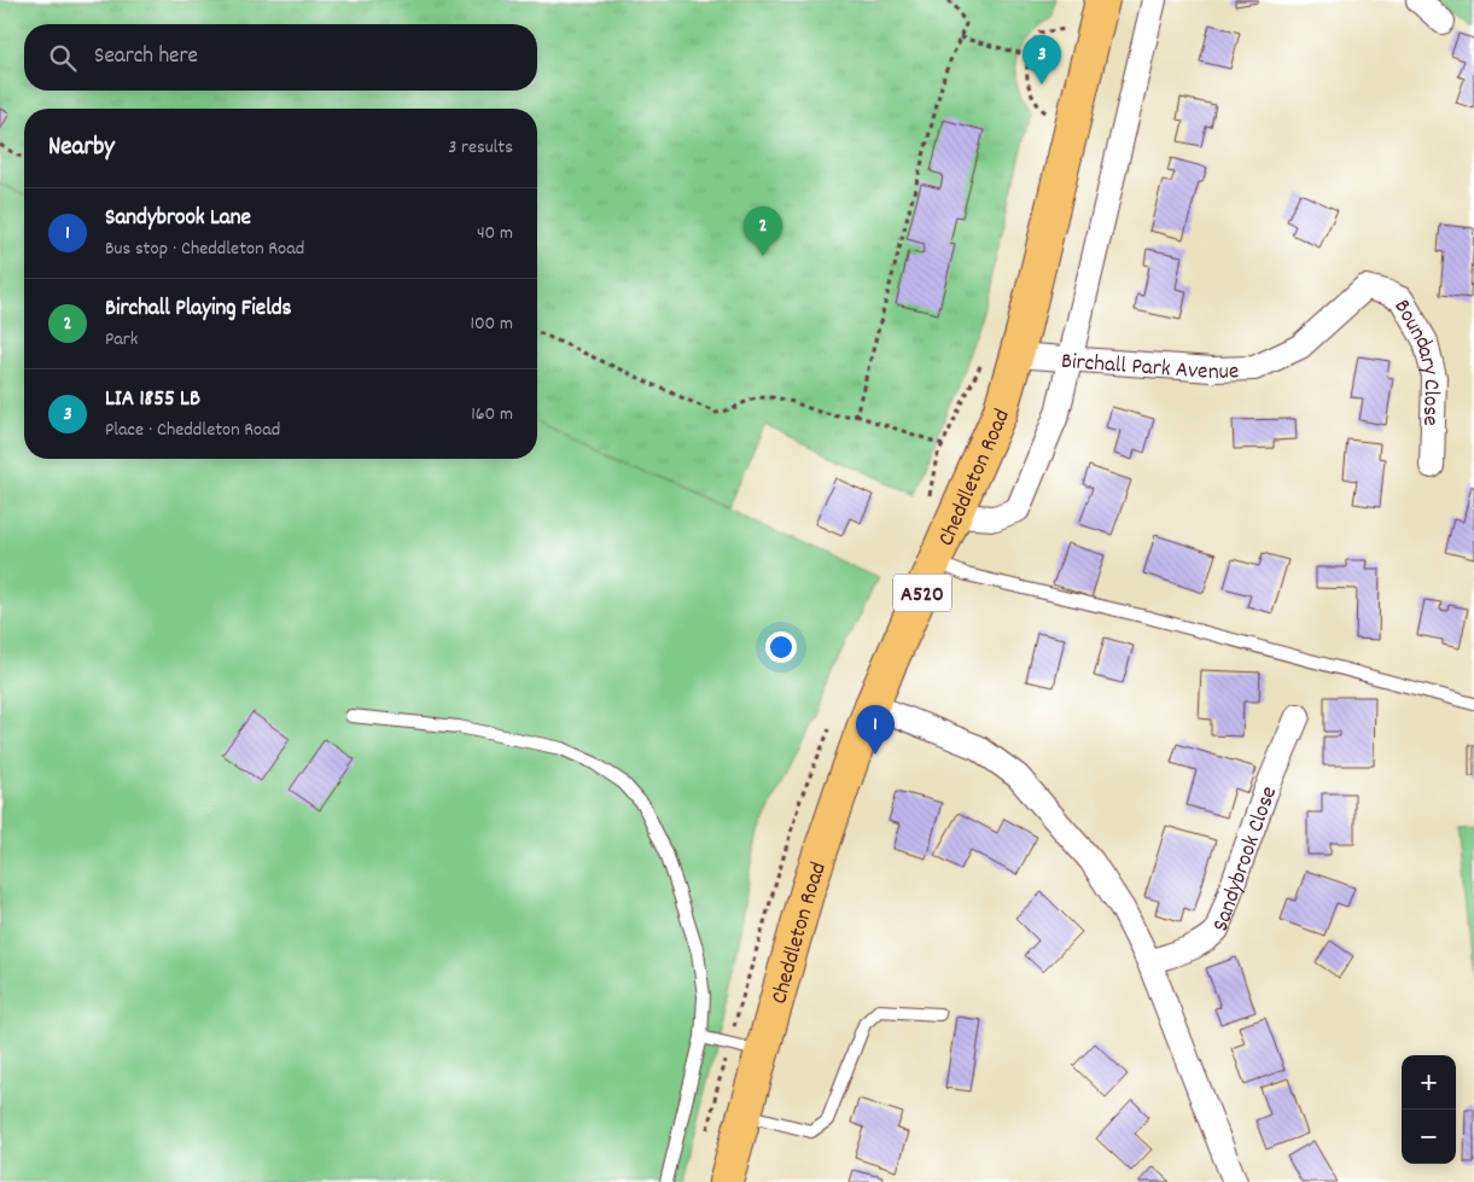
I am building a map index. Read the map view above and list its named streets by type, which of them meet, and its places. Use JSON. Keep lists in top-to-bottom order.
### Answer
{
  "streets": {
    "highway": ["Cheddleton Road", "A520"],
    "street": ["Birchall Park Avenue", "Boundary Close", "Sandybrook Close"]
  },
  "crossings": [
    ["Birchall Park Avenue", "Boundary Close"],
    ["Birchall Park Avenue", "Cheddleton Road"]
  ],
  "page": {
    "search": "Search here",
    "pins": ["3", "2", "1"],
    "heading": ["Nearby", "3 results"],
    "list": [
      {
        "mark": "1",
        "name": "Sandybrook Lane",
        "note": "Bus stop · Cheddleton Road",
        "value": "40 m"
      },
      {
        "mark": "2",
        "name": "Birchall Playing Fields",
        "note": "Park",
        "value": "100 m"
      },
      {
        "mark": "3",
        "name": "LIA 1855 LB",
        "note": "Place · Cheddleton Road",
        "value": "160 m"
      }
    ],
    "map_buttons": ["+", "−"]
  }
}
